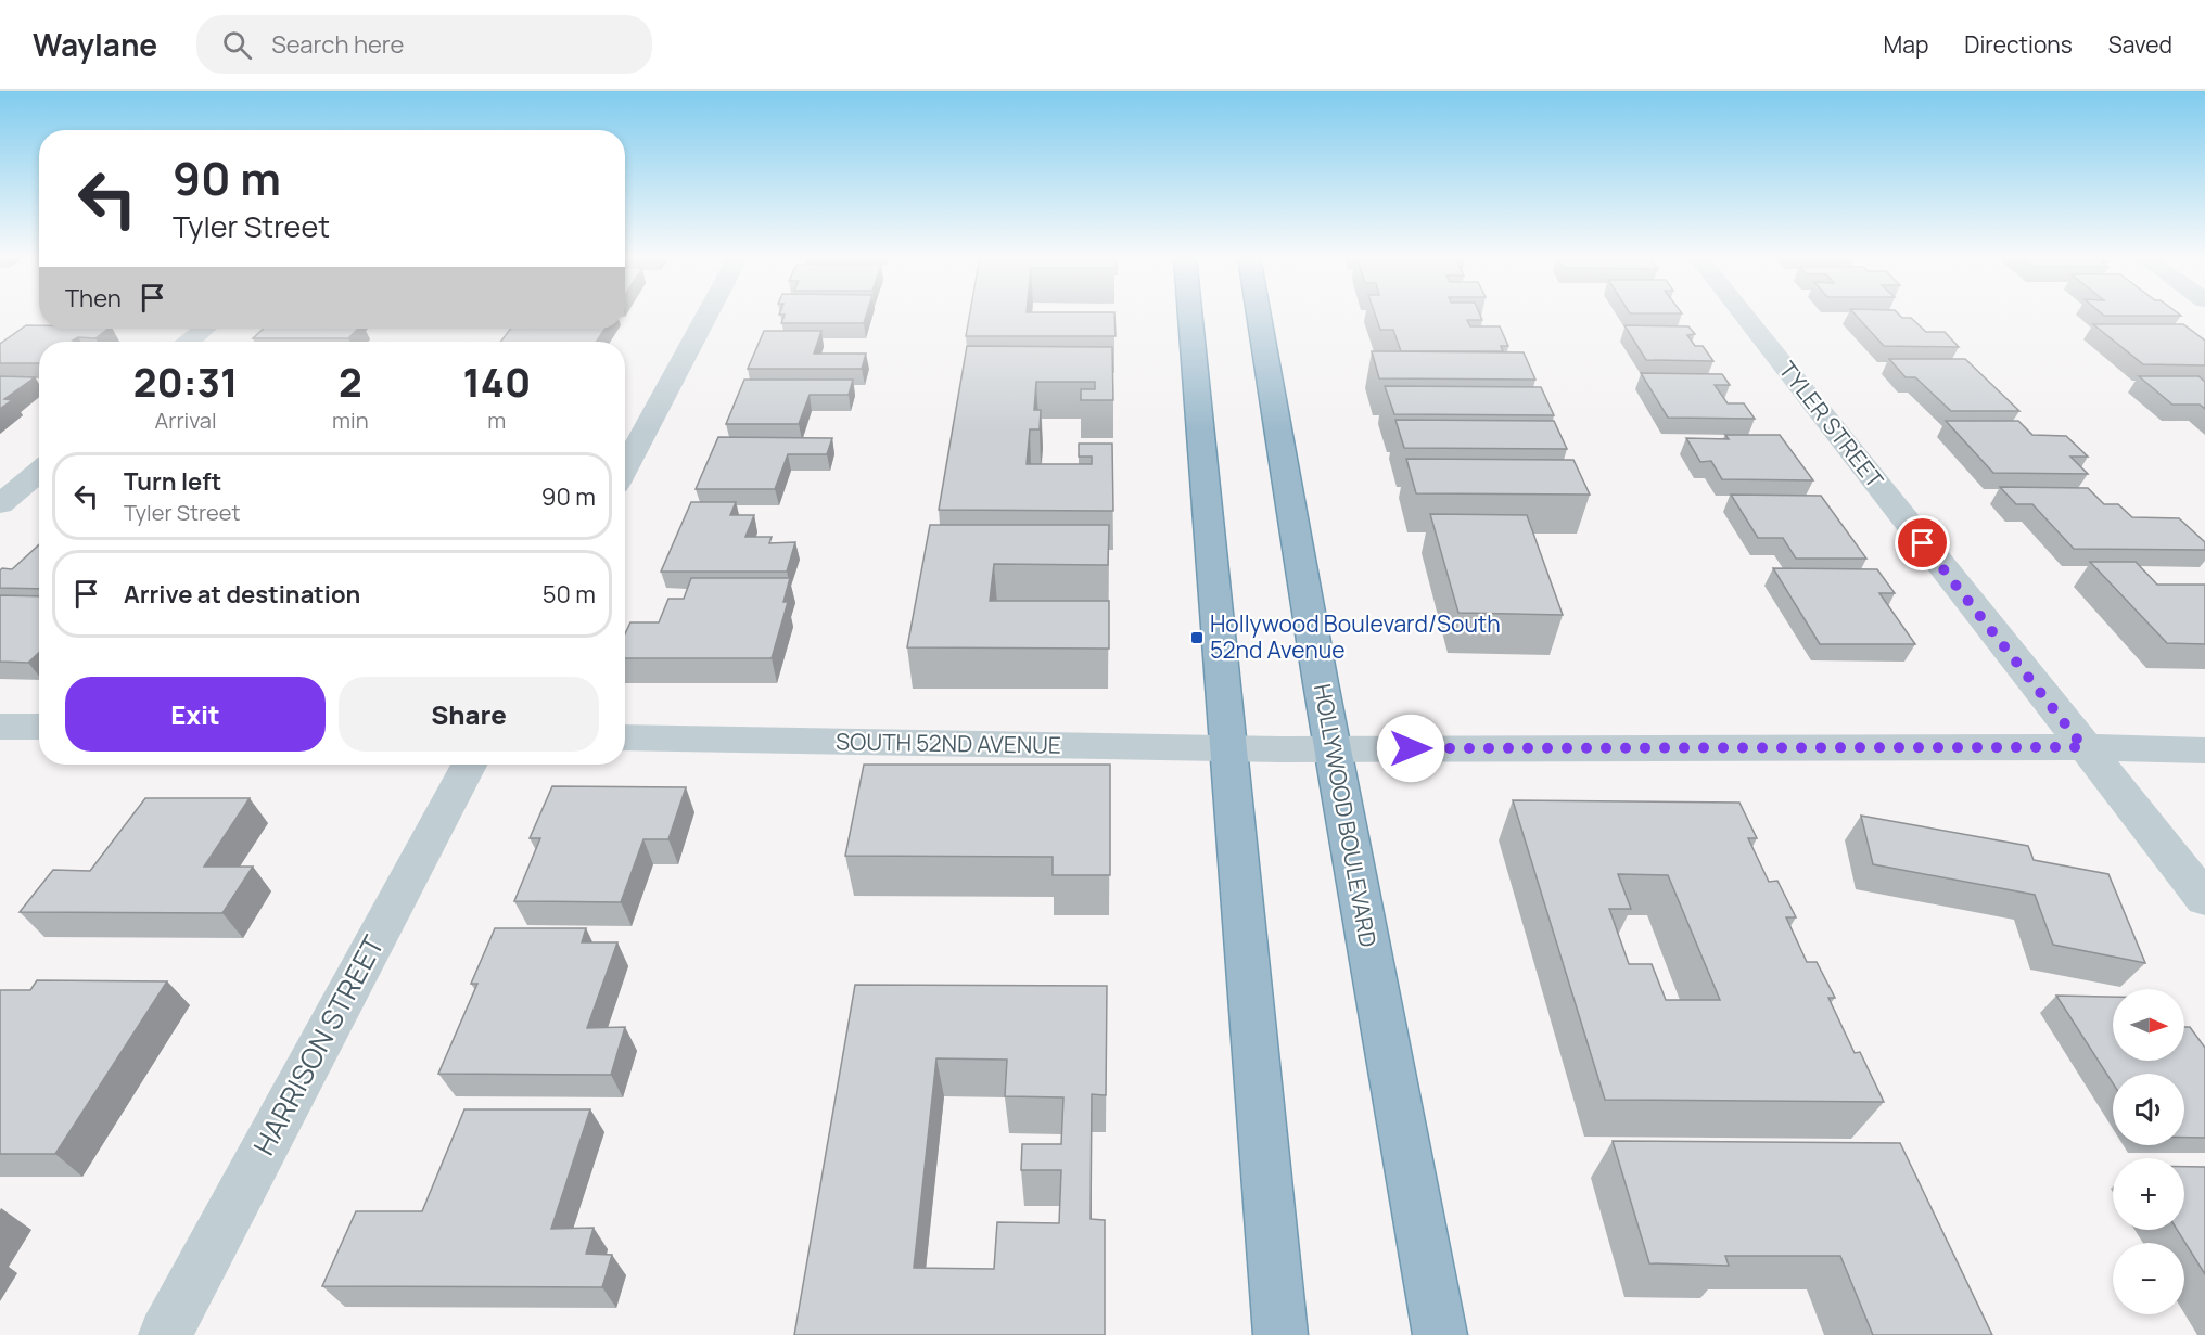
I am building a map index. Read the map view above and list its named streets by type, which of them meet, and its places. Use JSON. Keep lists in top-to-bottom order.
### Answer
{
  "streets": {
    "highway": ["HOLLYWOOD BOULEVARD"],
    "street": ["TYLER STREET", "SOUTH 52ND AVENUE", "HARRISON STREET"]
  },
  "crossings": [
    ["TYLER STREET", "SOUTH 52ND AVENUE"],
    ["SOUTH 52ND AVENUE", "HOLLYWOOD BOULEVARD"]
  ],
  "places": {
    "transit": ["Hollywood Boulevard/South 52nd Avenue"]
  },
  "north": "right",
  "page": {
    "header": "Waylane",
    "search": "Search here",
    "nav": ["Map", "Directions", "Saved"],
    "turn": ["90 m", "Tyler Street"],
    "then": "Then",
    "eta": [
      "20:31",
      "Arrival",
      "2",
      "min",
      "140",
      "m"
    ],
    "list": [
      {
        "name": "Turn left",
        "note": "Tyler Street",
        "value": "90 m"
      },
      {
        "name": "Arrive at destination",
        "value": "50 m"
      }
    ],
    "buttons": ["Exit", "Share"],
    "map_buttons": ["+", "−"]
  }
}
